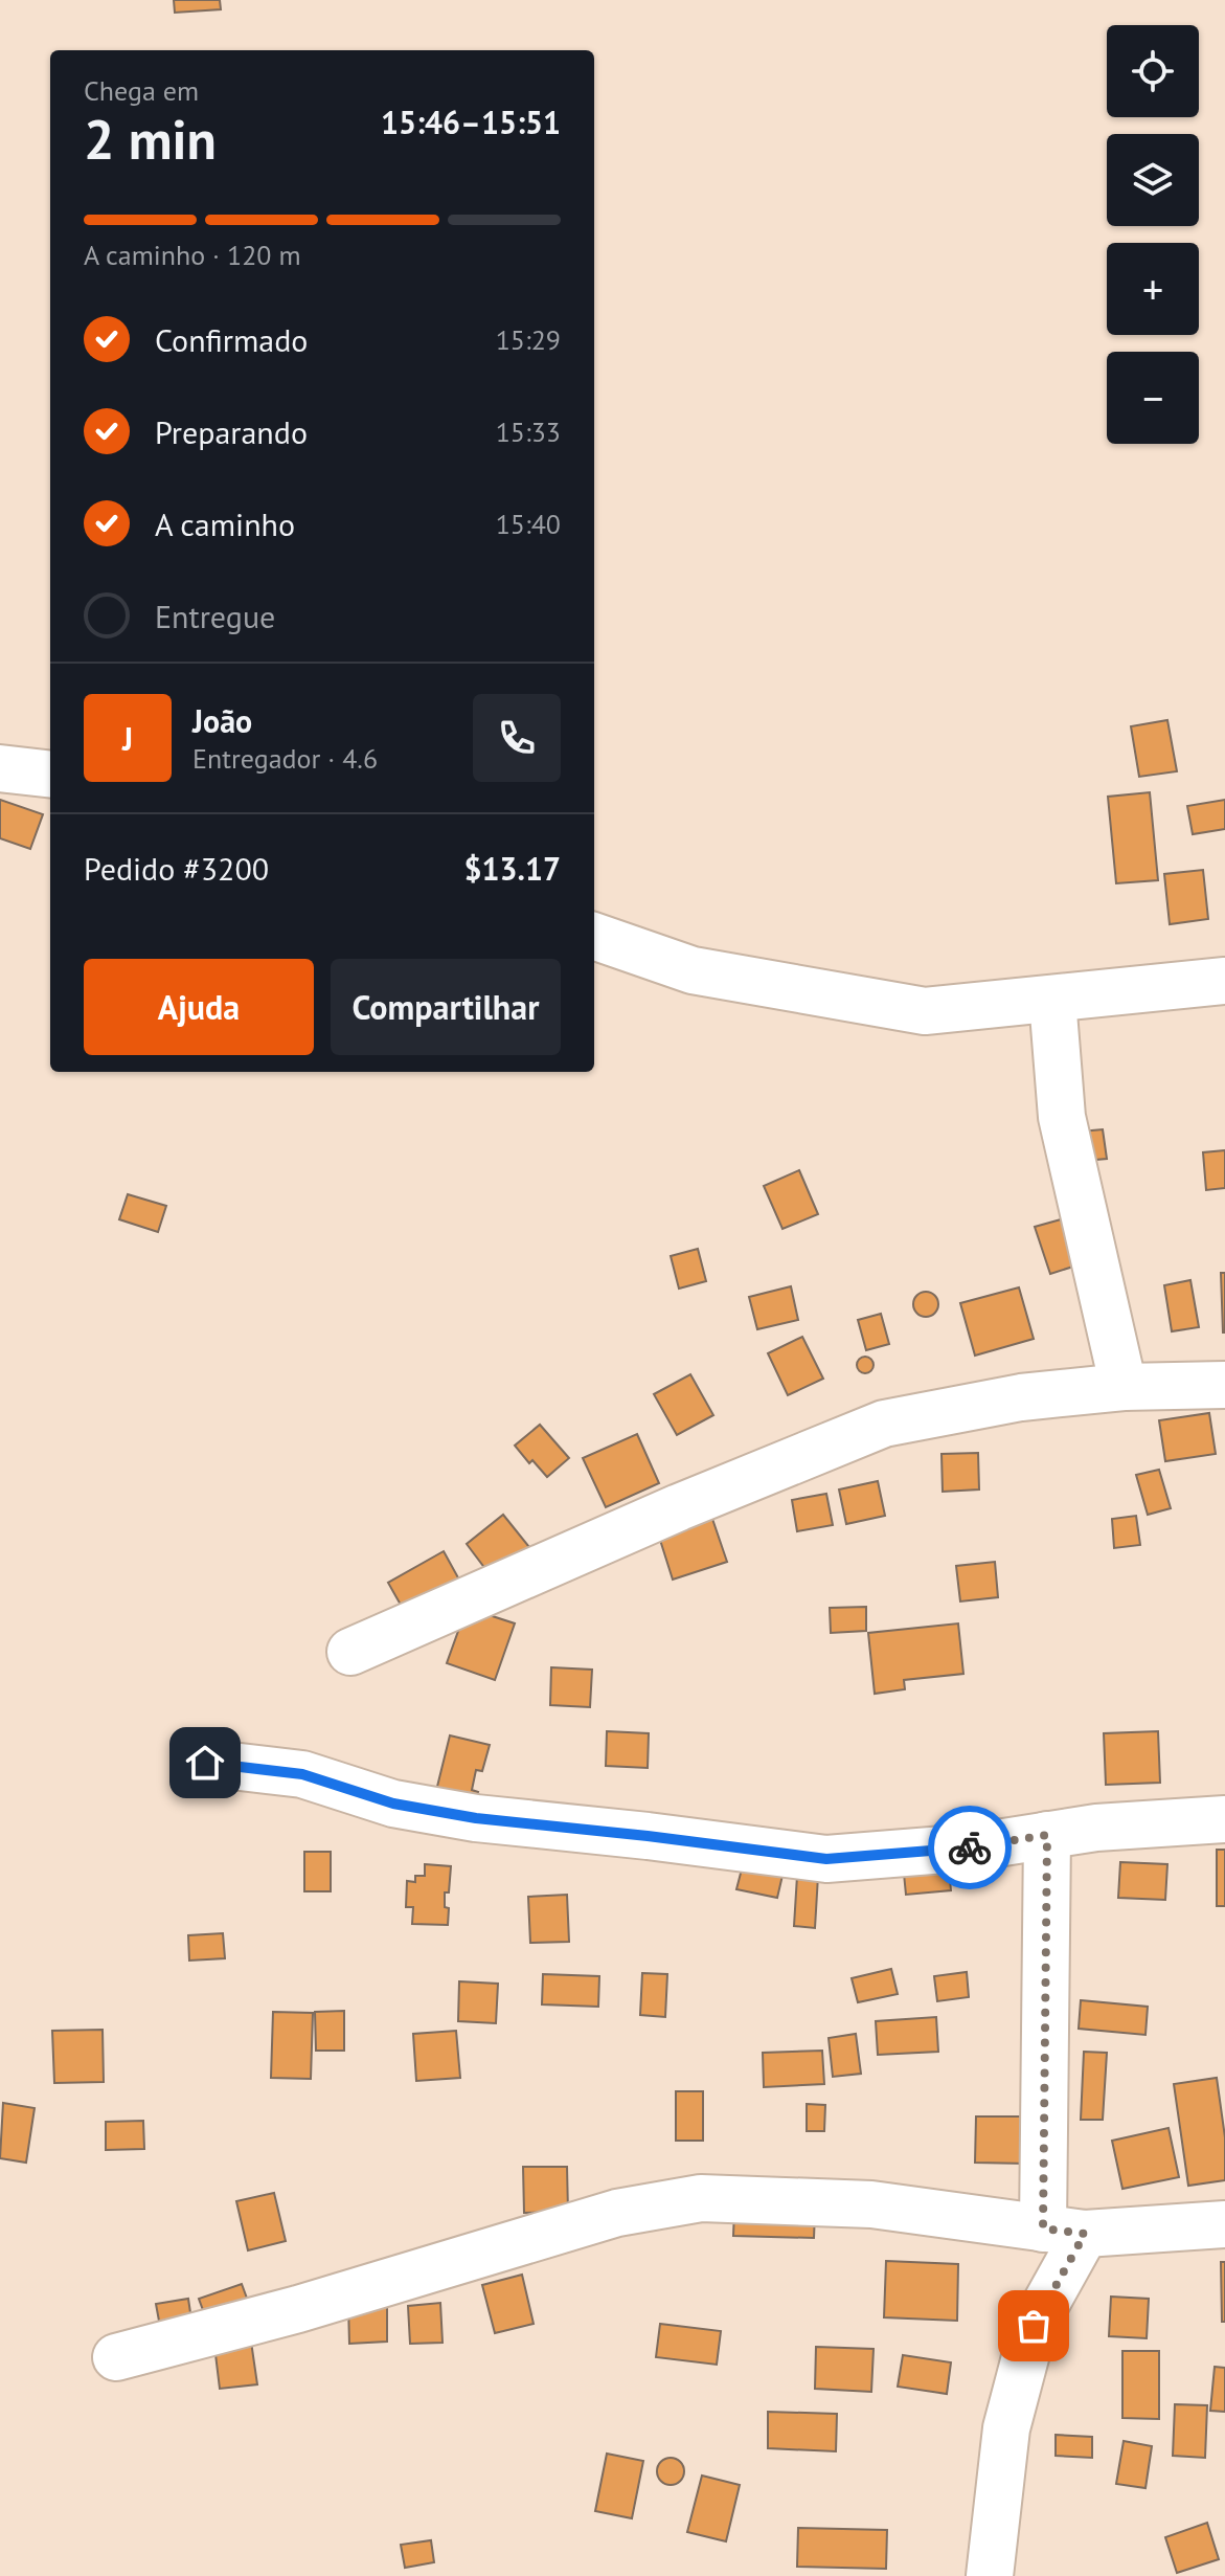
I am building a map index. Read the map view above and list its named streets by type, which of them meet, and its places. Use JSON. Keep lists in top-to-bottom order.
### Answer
{
  "page": {
    "map_buttons": ["+", "−"],
    "heading": ["2 min", "Chega em", "15:46–15:51"],
    "panel": [
      "João",
      "Entregador · 4.6",
      "Pedido #3200",
      "$13.17"
    ],
    "bar": "A caminho · 120 m",
    "list": [
      ["Confirmado", "15:29"],
      ["Preparando", "15:33"],
      ["A caminho", "15:40"],
      "Entregue"
    ],
    "round": "J",
    "buttons": ["Ajuda", "Compartilhar"]
  }
}
